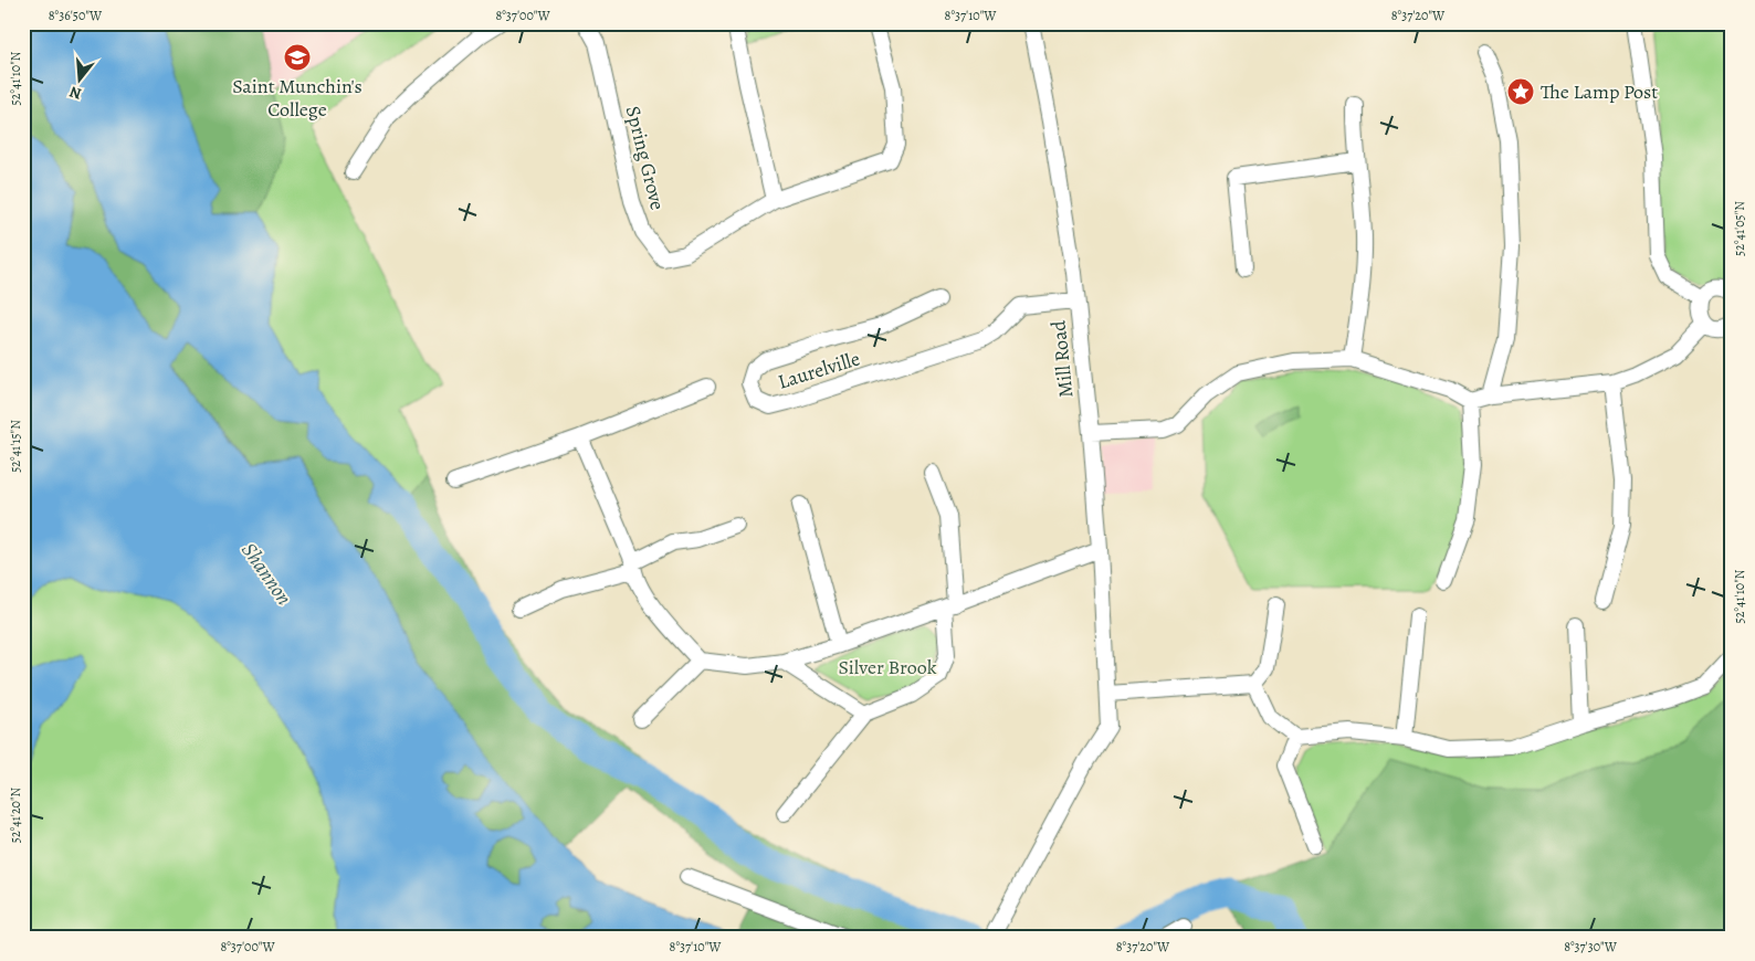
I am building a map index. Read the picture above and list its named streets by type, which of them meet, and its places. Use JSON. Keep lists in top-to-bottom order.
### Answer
{
  "streets": {
    "street": ["Spring Grove", "Mill Road", "Laurelville"]
  },
  "crossings": [
    ["Mill Road", "Laurelville"]
  ],
  "water": ["Shannon"],
  "parks": ["Silver Brook"],
  "places": {
    "school or university": ["Saint Munchin's College"],
    "place": ["The Lamp Post"]
  },
  "north": "bottom",
  "coordinates": [
    "8°36'50\"W",
    "8°37'00\"W",
    "8°37'10\"W",
    "8°37'20\"W",
    "52°41'10\"N",
    "52°41'05\"N",
    "52°41'15\"N",
    "52°41'20\"N",
    "8°37'30\"W"
  ]
}
